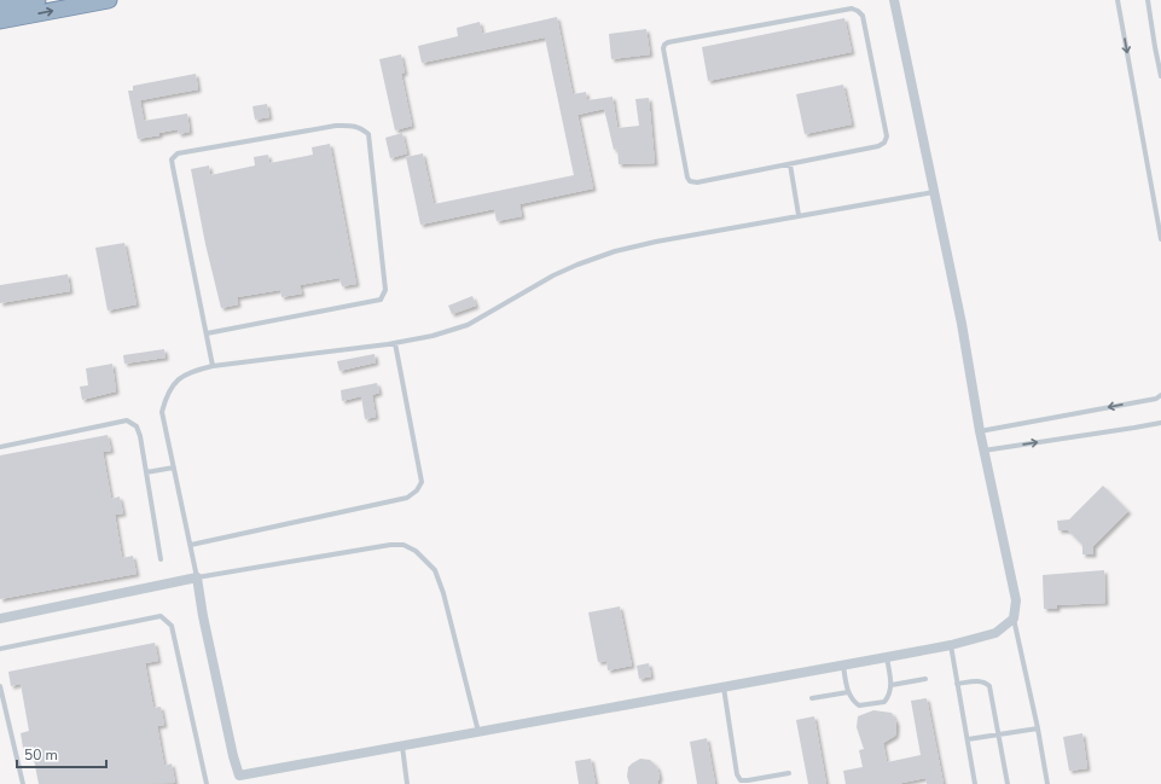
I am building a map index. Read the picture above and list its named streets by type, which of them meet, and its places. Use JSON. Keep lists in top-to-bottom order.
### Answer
{
  "scale_bar": "50 m"
}
